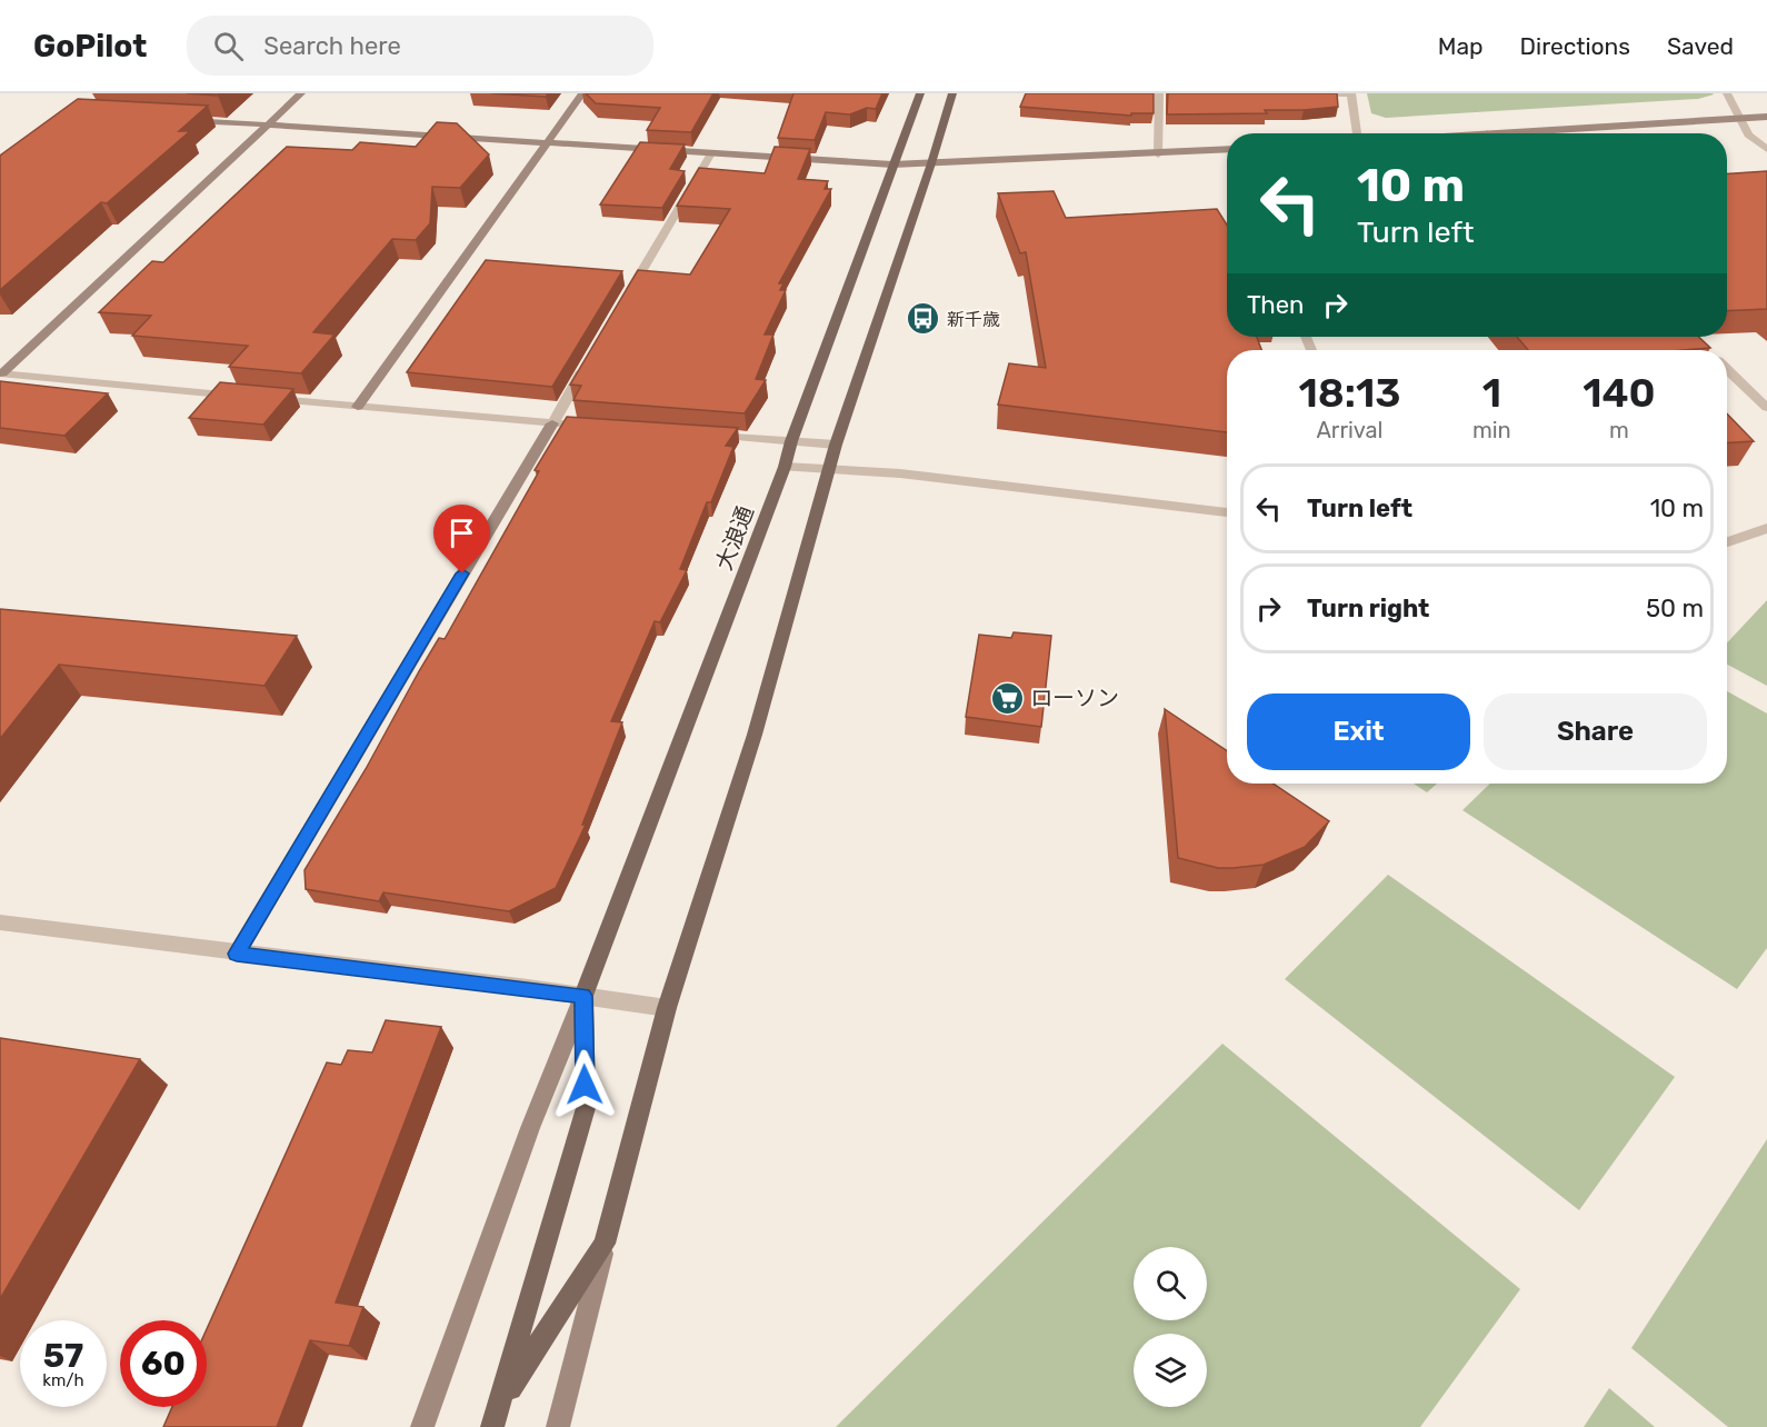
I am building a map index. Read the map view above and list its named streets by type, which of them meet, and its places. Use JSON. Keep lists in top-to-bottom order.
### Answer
{
  "streets": {
    "main road": ["大浪通"]
  },
  "places": {
    "bus stop": ["新千歳"],
    "supermarket": ["ローソン"]
  },
  "page": {
    "header": "GoPilot",
    "search": "Search here",
    "nav": ["Map", "Directions", "Saved"],
    "turn": ["10 m", "Turn left"],
    "then": "Then",
    "eta": [
      "18:13",
      "Arrival",
      "1",
      "min",
      "140",
      "m"
    ],
    "list": [
      {
        "name": "Turn left",
        "value": "10 m"
      },
      {
        "name": "Turn right",
        "value": "50 m"
      }
    ],
    "buttons": ["Exit", "Share"],
    "speed": "57 km/h",
    "limit": "60"
  }
}
